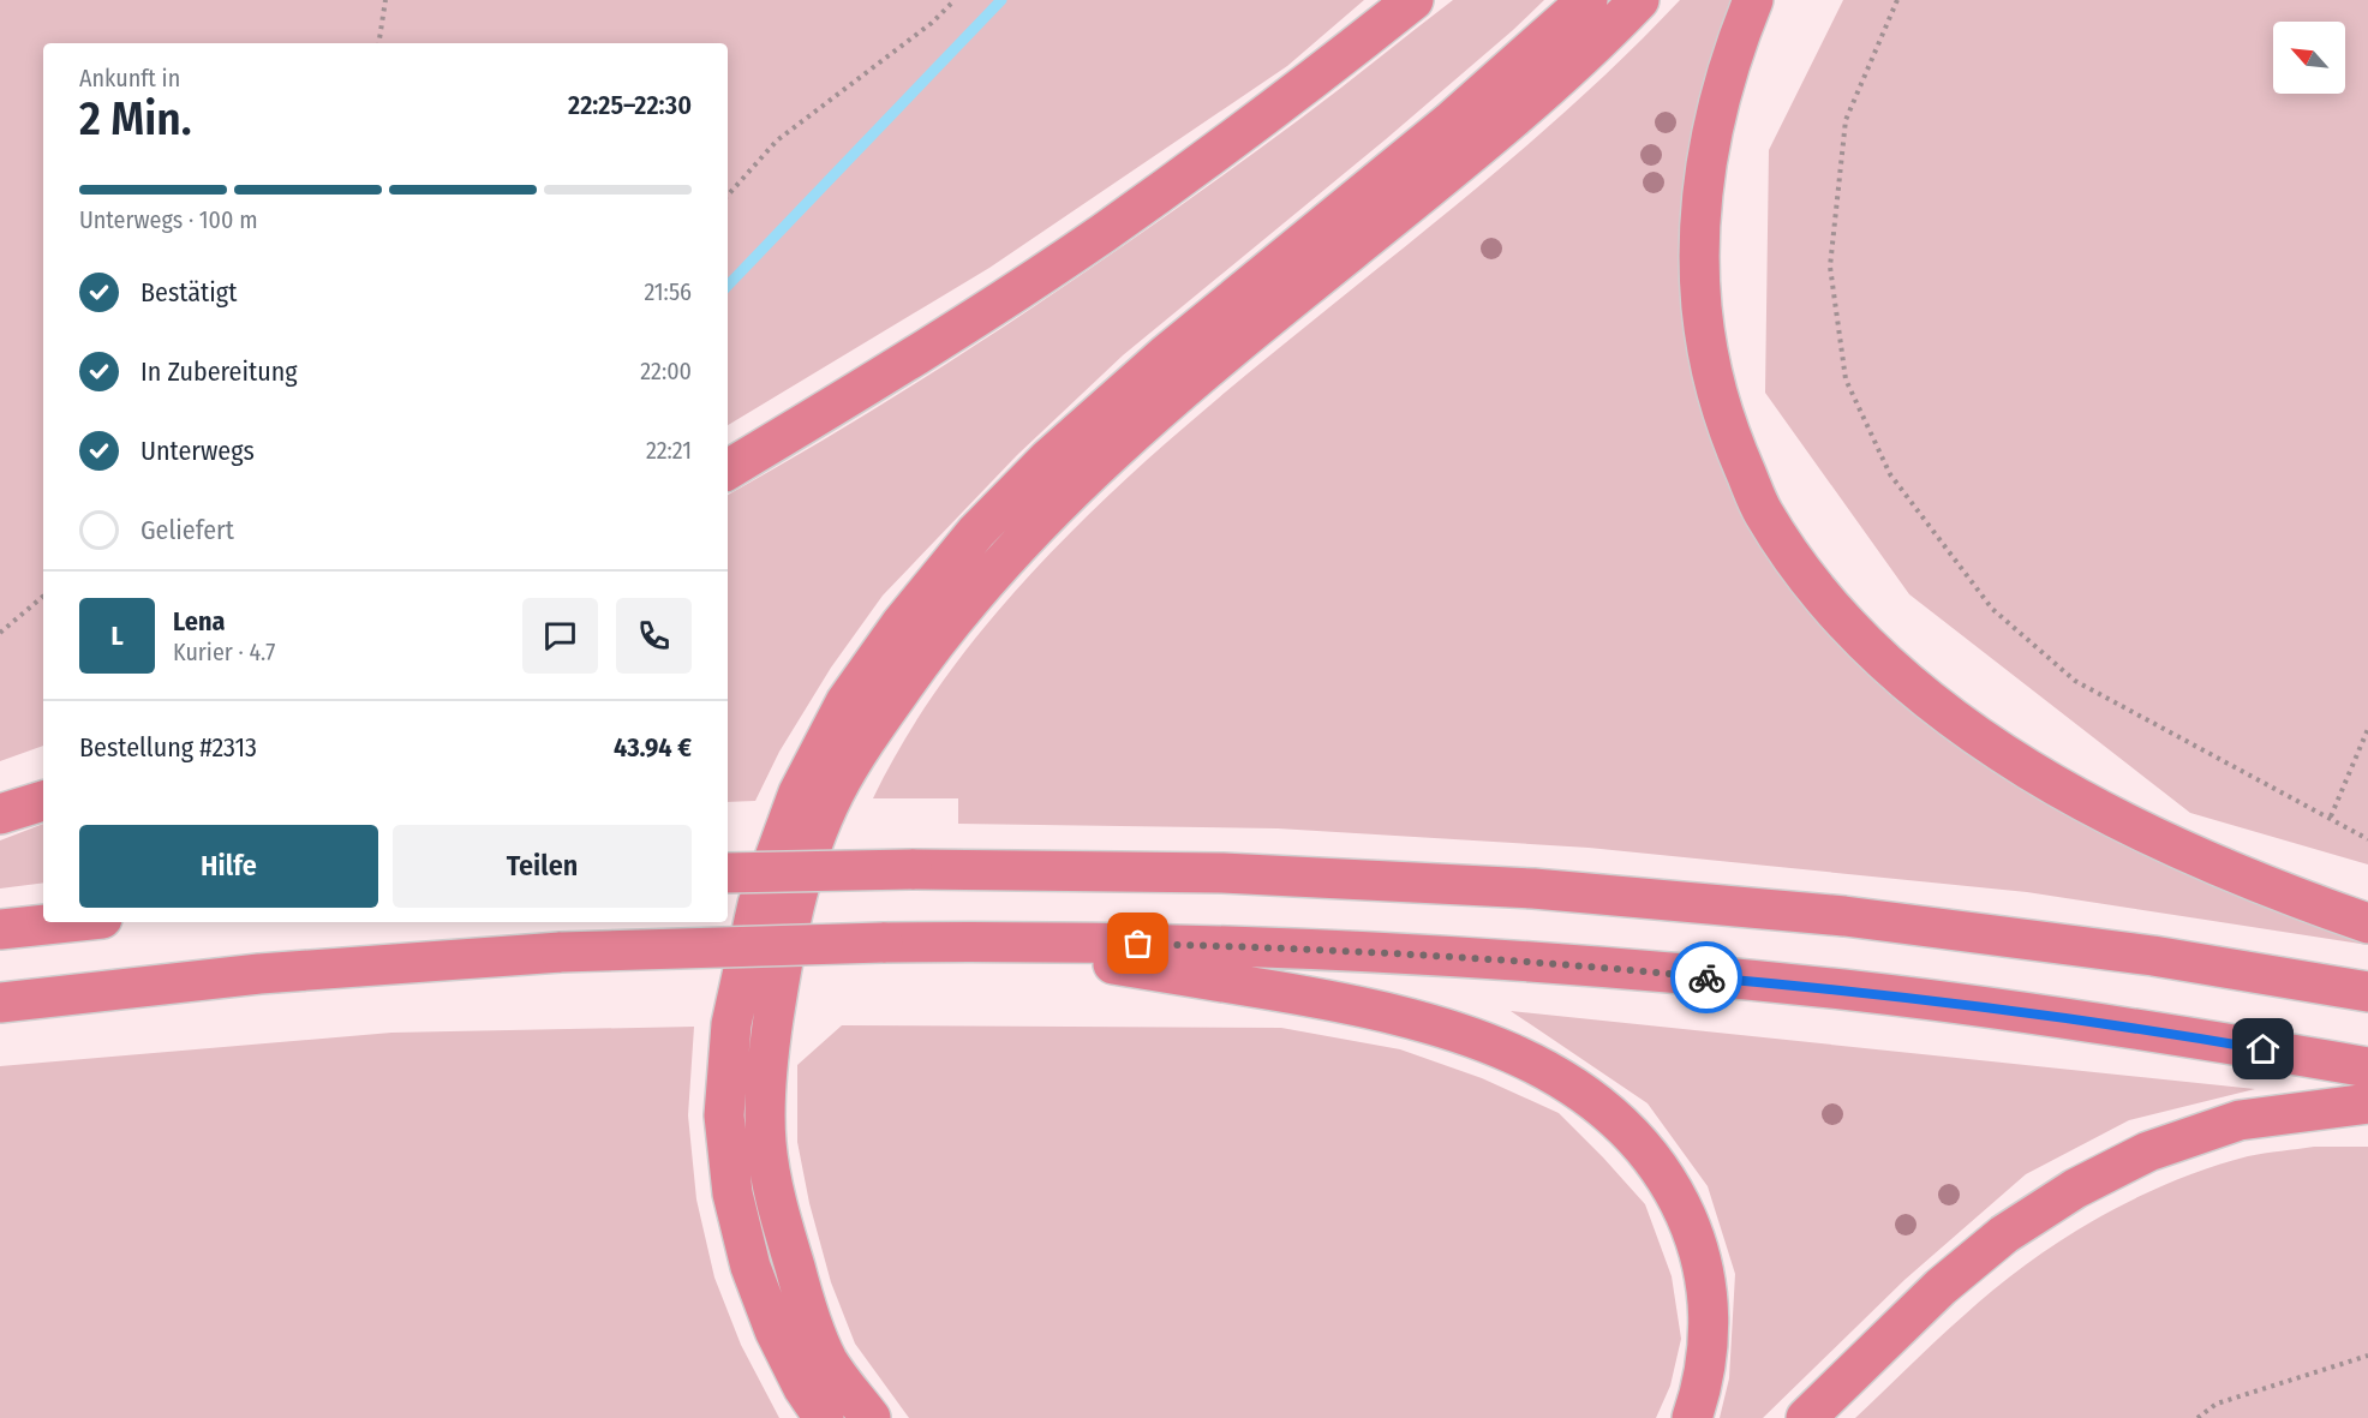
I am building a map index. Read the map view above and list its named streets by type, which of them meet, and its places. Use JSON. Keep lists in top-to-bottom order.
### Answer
{
  "north": "top left",
  "page": {
    "heading": ["2 Min.", "Ankunft in", "22:25–22:30"],
    "panel": [
      "Lena",
      "Kurier · 4.7",
      "Bestellung #2313",
      "43.94 €"
    ],
    "bar": "Unterwegs · 100 m",
    "list": [
      ["Bestätigt", "21:56"],
      ["In Zubereitung", "22:00"],
      ["Unterwegs", "22:21"],
      "Geliefert"
    ],
    "round": "L",
    "buttons": ["Hilfe", "Teilen"]
  }
}
